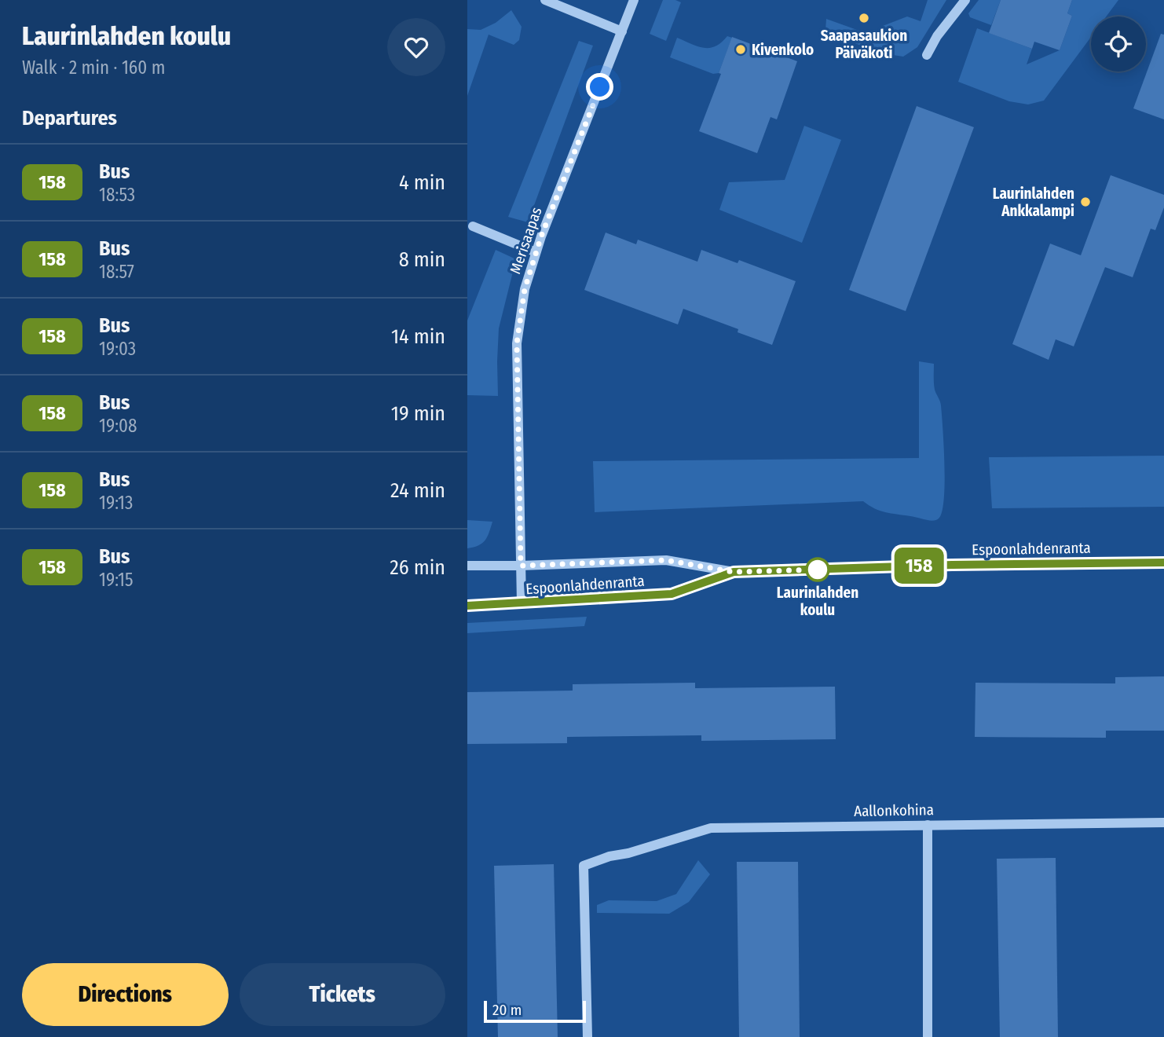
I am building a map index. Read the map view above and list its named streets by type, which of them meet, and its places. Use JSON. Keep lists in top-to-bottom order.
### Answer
{
  "streets": {
    "street": ["Merisaapas", "Espoonlahdenranta", "Aallonkohina"]
  },
  "crossings": [
    ["Merisaapas", "Espoonlahdenranta"]
  ],
  "places": [
    "Saapasaukion Päiväkoti",
    "Kivenkolo",
    "Laurinlahden Ankkalampi",
    "Laurinlahden koulu"
  ],
  "lines": ["bus line 158"],
  "scale_bar": "20 m",
  "page": {
    "heading": [
      ["Laurinlahden koulu", "Walk · 2 min · 160 m"],
      "Departures"
    ],
    "on_map": "158",
    "list": [
      {
        "mark": "158",
        "name": "Bus",
        "note": "18:53",
        "value": "4 min"
      },
      {
        "mark": "158",
        "name": "Bus",
        "note": "18:57",
        "value": "8 min"
      },
      {
        "mark": "158",
        "name": "Bus",
        "note": "19:03",
        "value": "14 min"
      },
      {
        "mark": "158",
        "name": "Bus",
        "note": "19:08",
        "value": "19 min"
      },
      {
        "mark": "158",
        "name": "Bus",
        "note": "19:13",
        "value": "24 min"
      },
      {
        "mark": "158",
        "name": "Bus",
        "note": "19:15",
        "value": "26 min"
      }
    ],
    "buttons": ["Directions", "Tickets"],
    "scale": "20 m"
  }
}
